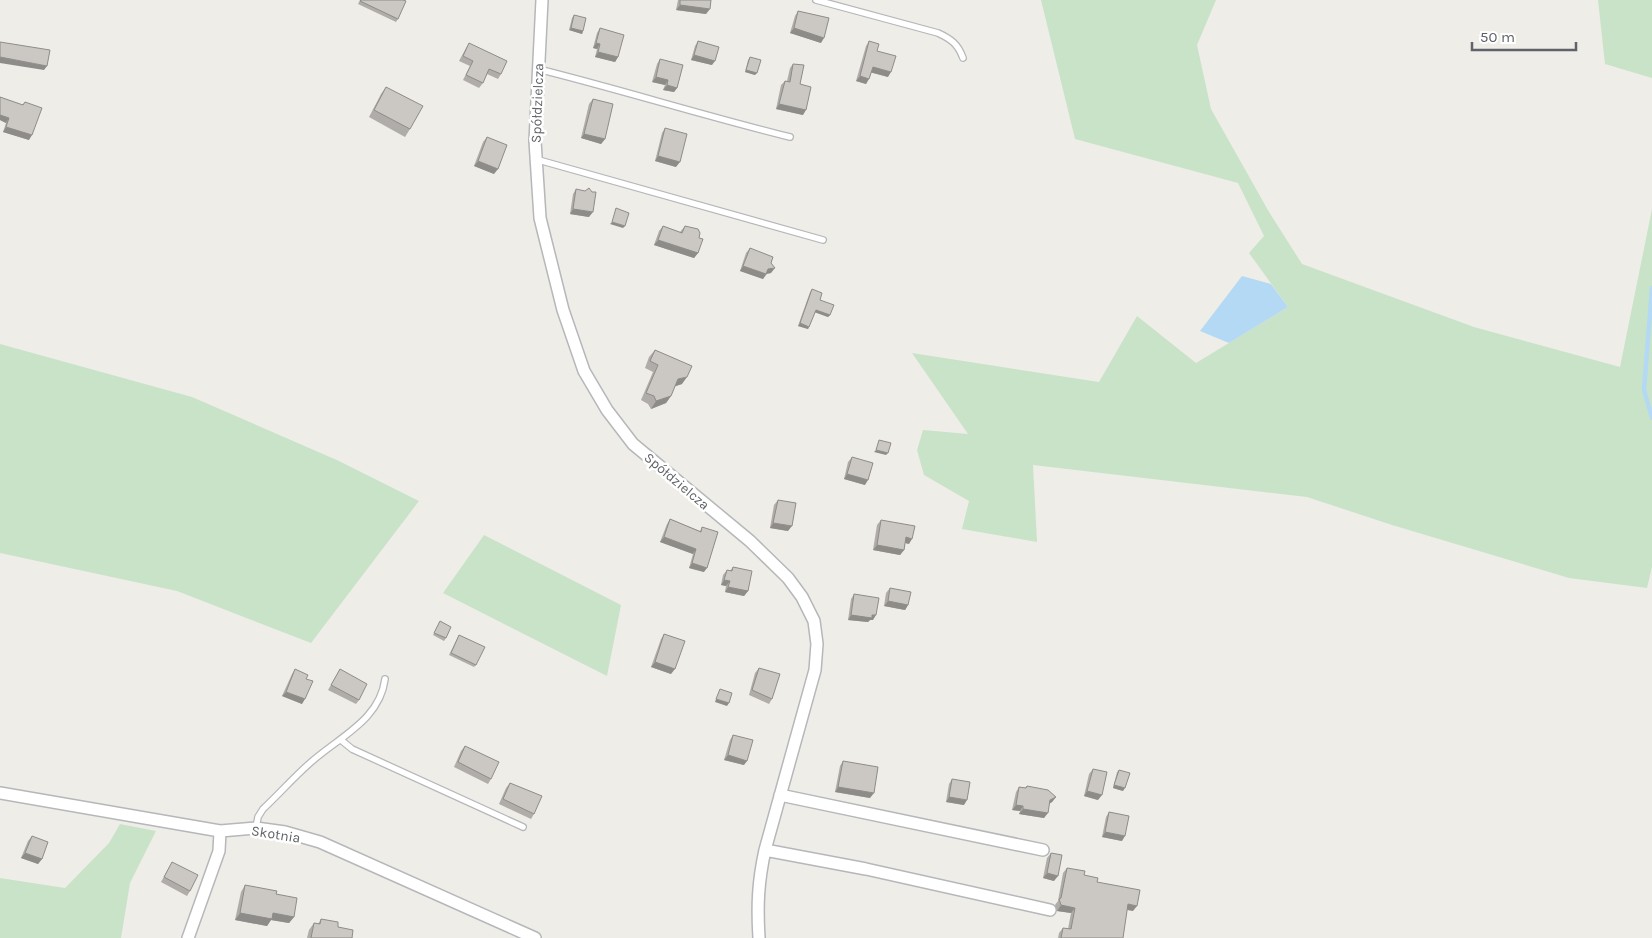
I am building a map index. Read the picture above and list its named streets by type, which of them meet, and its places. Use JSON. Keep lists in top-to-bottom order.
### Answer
{
  "streets": {
    "street": ["Spółdzielcza", "Skotnia"]
  },
  "scale_bar": "50 m"
}
